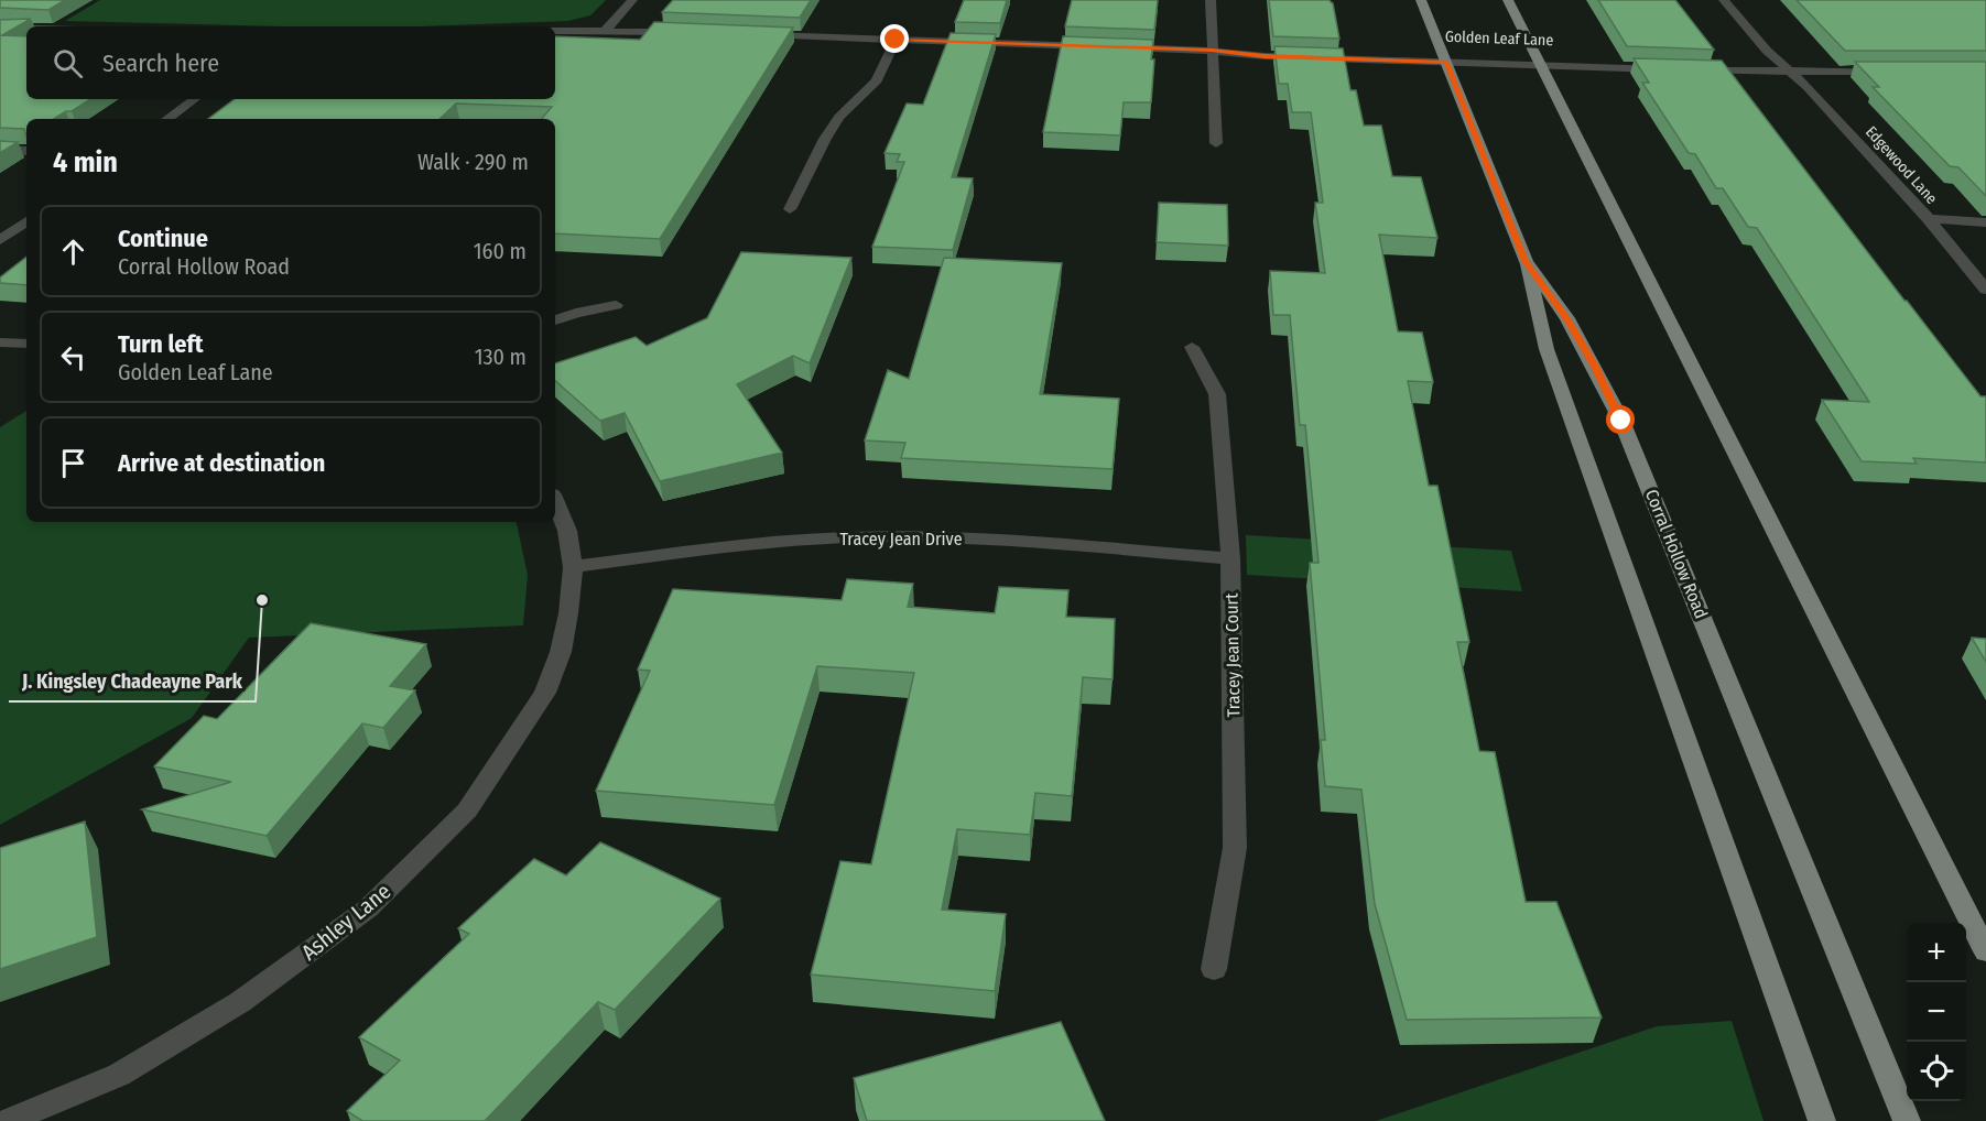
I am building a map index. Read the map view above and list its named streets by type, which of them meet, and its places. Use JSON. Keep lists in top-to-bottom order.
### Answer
{
  "streets": {
    "main road": ["Corral Hollow Road"],
    "street": [
      "Golden Leaf Lane",
      "Edgewood Lane",
      "Tracey Jean Drive",
      "Tracey Jean Court",
      "Ashley Lane"
    ]
  },
  "crossings": [
    ["Golden Leaf Lane", "Edgewood Lane"],
    ["Golden Leaf Lane", "Corral Hollow Road"],
    ["Tracey Jean Drive", "Tracey Jean Court"],
    ["Tracey Jean Drive", "Ashley Lane"]
  ],
  "places": ["J. Kingsley Chadeayne Park"],
  "page": {
    "search": "Search here",
    "heading": ["4 min", "Walk · 290 m"],
    "list": [
      ["Continue", "Corral Hollow Road", "160 m"],
      ["Turn left", "Golden Leaf Lane", "130 m"],
      "Arrive at destination"
    ],
    "map_buttons": ["+", "−"]
  }
}
